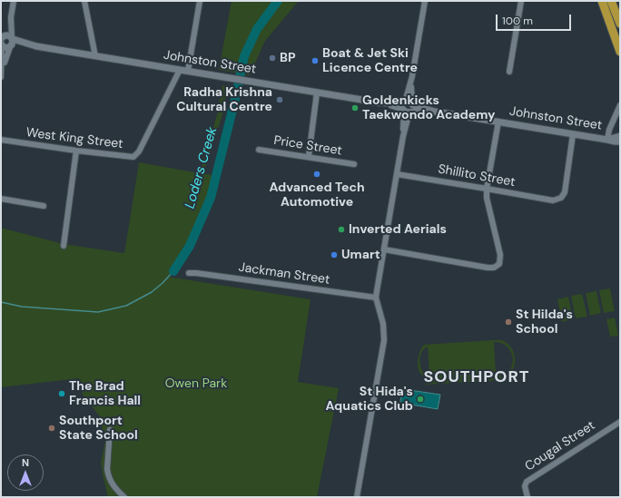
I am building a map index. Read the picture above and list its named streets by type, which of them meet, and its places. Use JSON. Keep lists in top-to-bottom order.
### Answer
{
  "streets": {
    "street": [
      "Johnston Street",
      "West King Street",
      "Price Street",
      "Shillito Street",
      "Jackman Street",
      "Cougal Street"
    ]
  },
  "crossings": [
    ["Johnston Street", "West King Street"],
    ["Johnston Street", "Shillito Street"]
  ],
  "districts": ["SOUTHPORT"],
  "water": ["Loders Creek"],
  "parks": ["Owen Park"],
  "places": [
    "BP",
    "Boat & Jet Ski Licence Centre",
    "Radha Krishna Cultural Centre",
    "Goldenkicks Taekwondo Academy",
    "Advanced Tech Automotive",
    "Inverted Aerials",
    "Umart",
    "St Hilda's School",
    "The Brad Francis Hall",
    "St Hida's Aquatics Club",
    "Southport State School"
  ],
  "scale_bar": "100 m",
  "north": "top"
}
